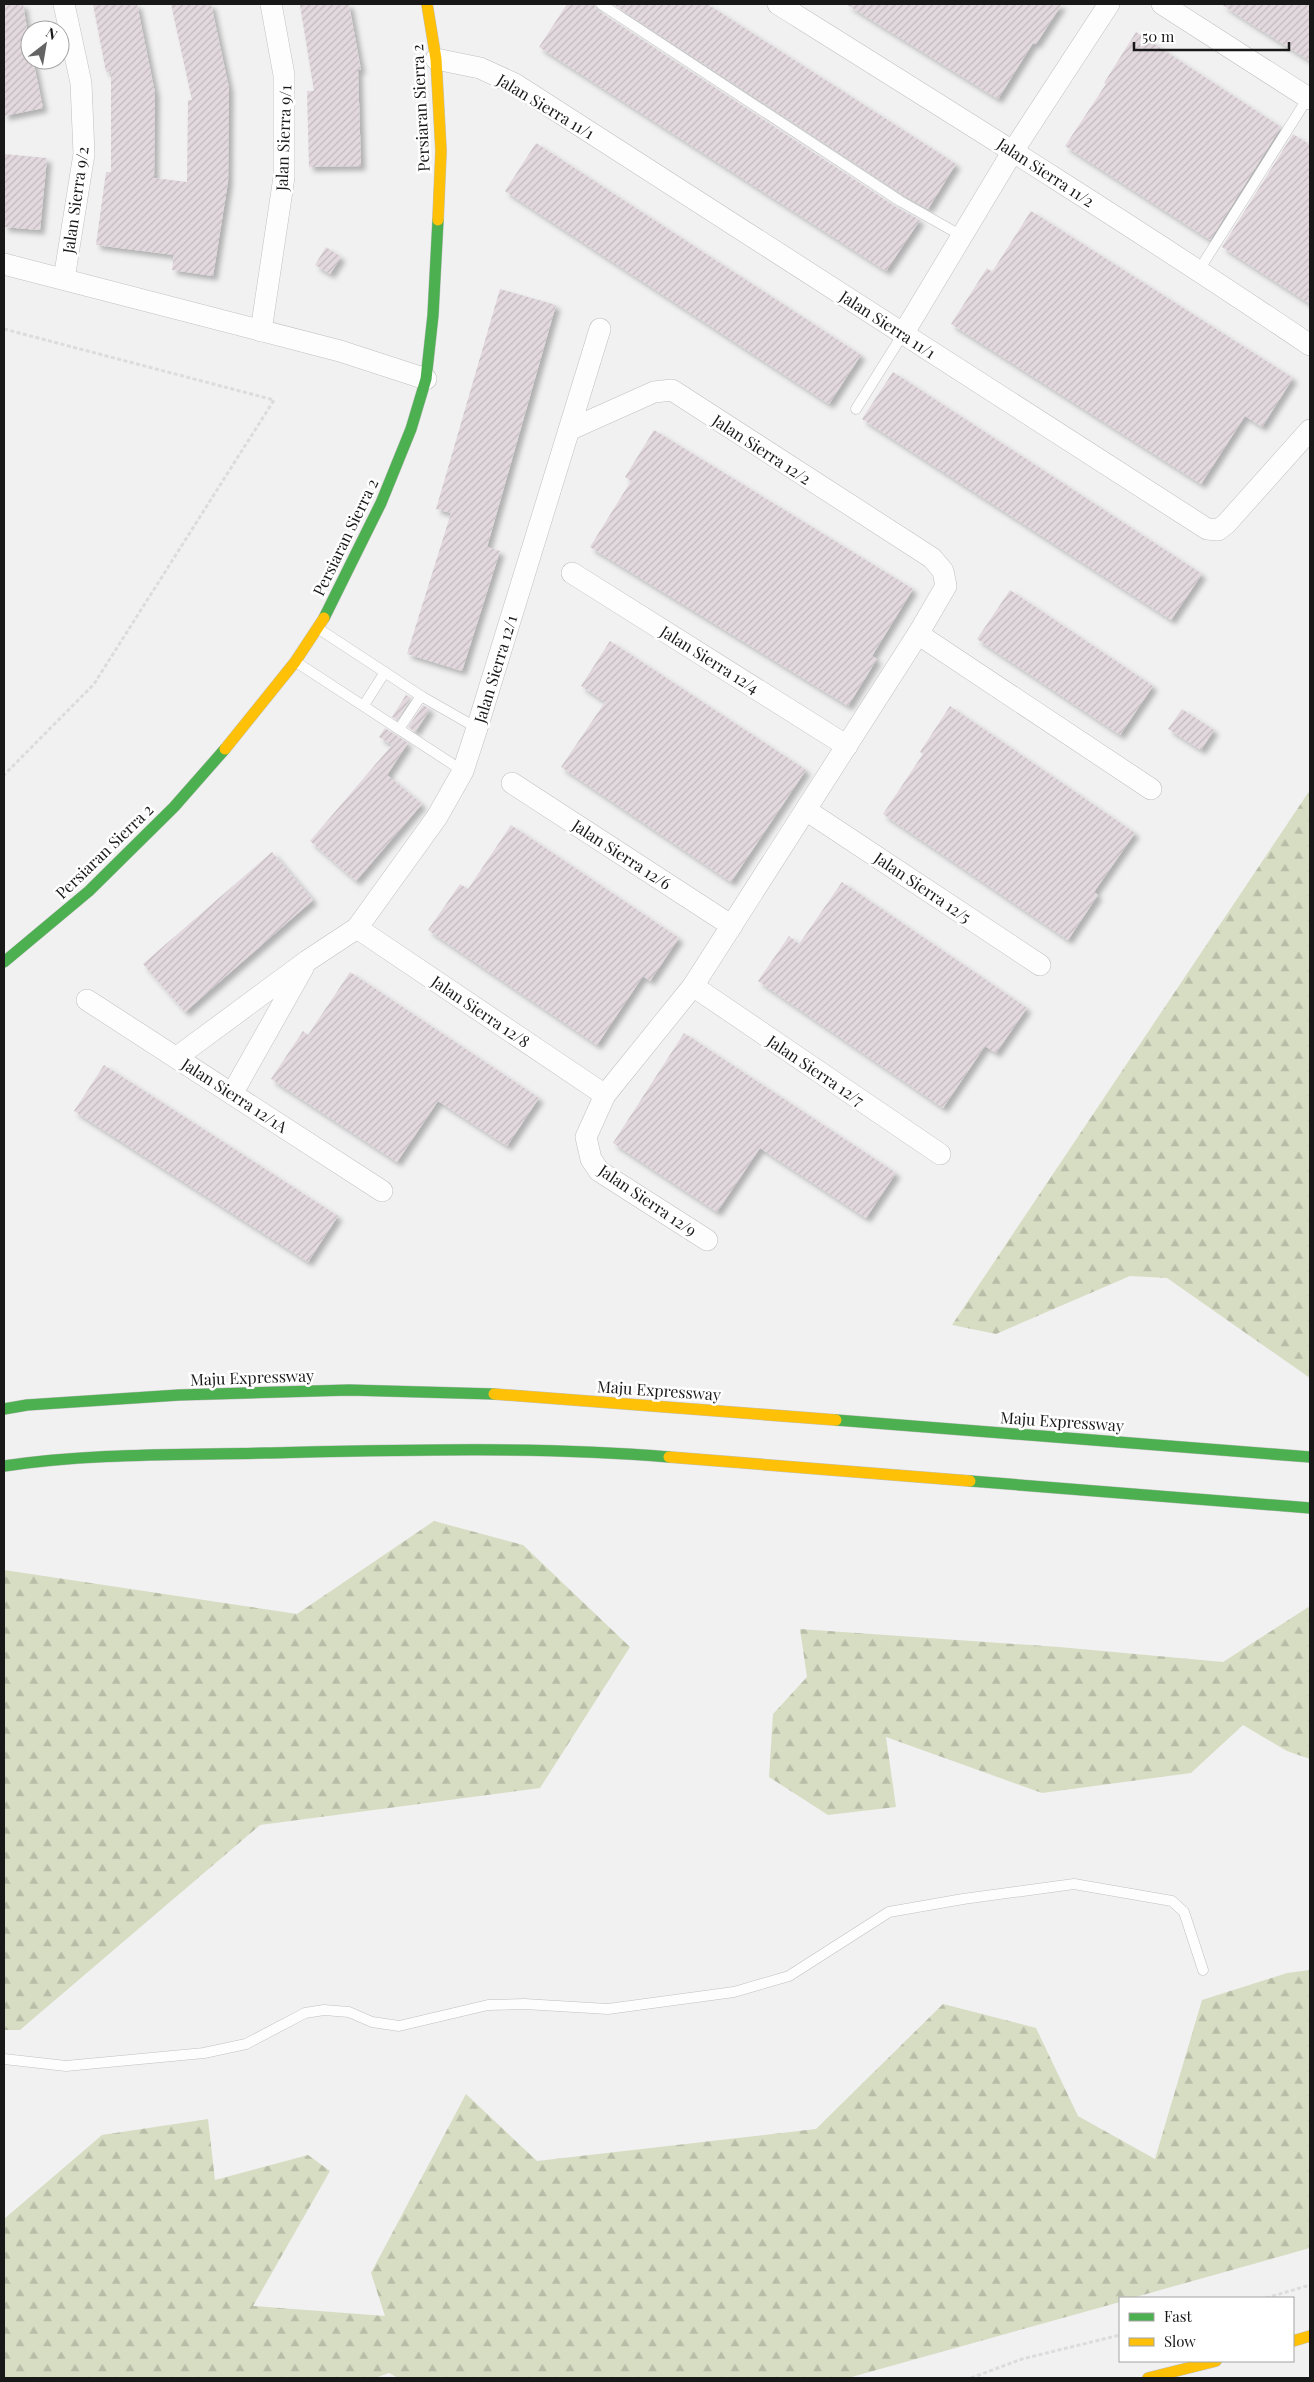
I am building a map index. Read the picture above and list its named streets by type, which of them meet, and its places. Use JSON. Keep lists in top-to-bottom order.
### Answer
{
  "streets": {
    "main road": ["Persiaran Sierra 2", "Maju Expressway"],
    "street": [
      "Jalan Sierra 11/1",
      "Jalan Sierra 9/1",
      "Jalan Sierra 11/2",
      "Jalan Sierra 9/2",
      "Jalan Sierra 12/2",
      "Jalan Sierra 12/4",
      "Jalan Sierra 12/1",
      "Jalan Sierra 12/6",
      "Jalan Sierra 12/5",
      "Jalan Sierra 12/8",
      "Jalan Sierra 12/7",
      "Jalan Sierra 12/1A",
      "Jalan Sierra 12/9"
    ]
  },
  "crossings": [
    ["Jalan Sierra 11/1", "Persiaran Sierra 2"],
    ["Jalan Sierra 12/2", "Jalan Sierra 12/1"],
    ["Jalan Sierra 12/1", "Jalan Sierra 12/8"],
    ["Jalan Sierra 12/1", "Jalan Sierra 12/1A"],
    ["Jalan Sierra 12/8", "Jalan Sierra 12/9"]
  ],
  "legend": ["Fast", "Slow"],
  "scale_bar": "50 m",
  "north": "top right"
}
